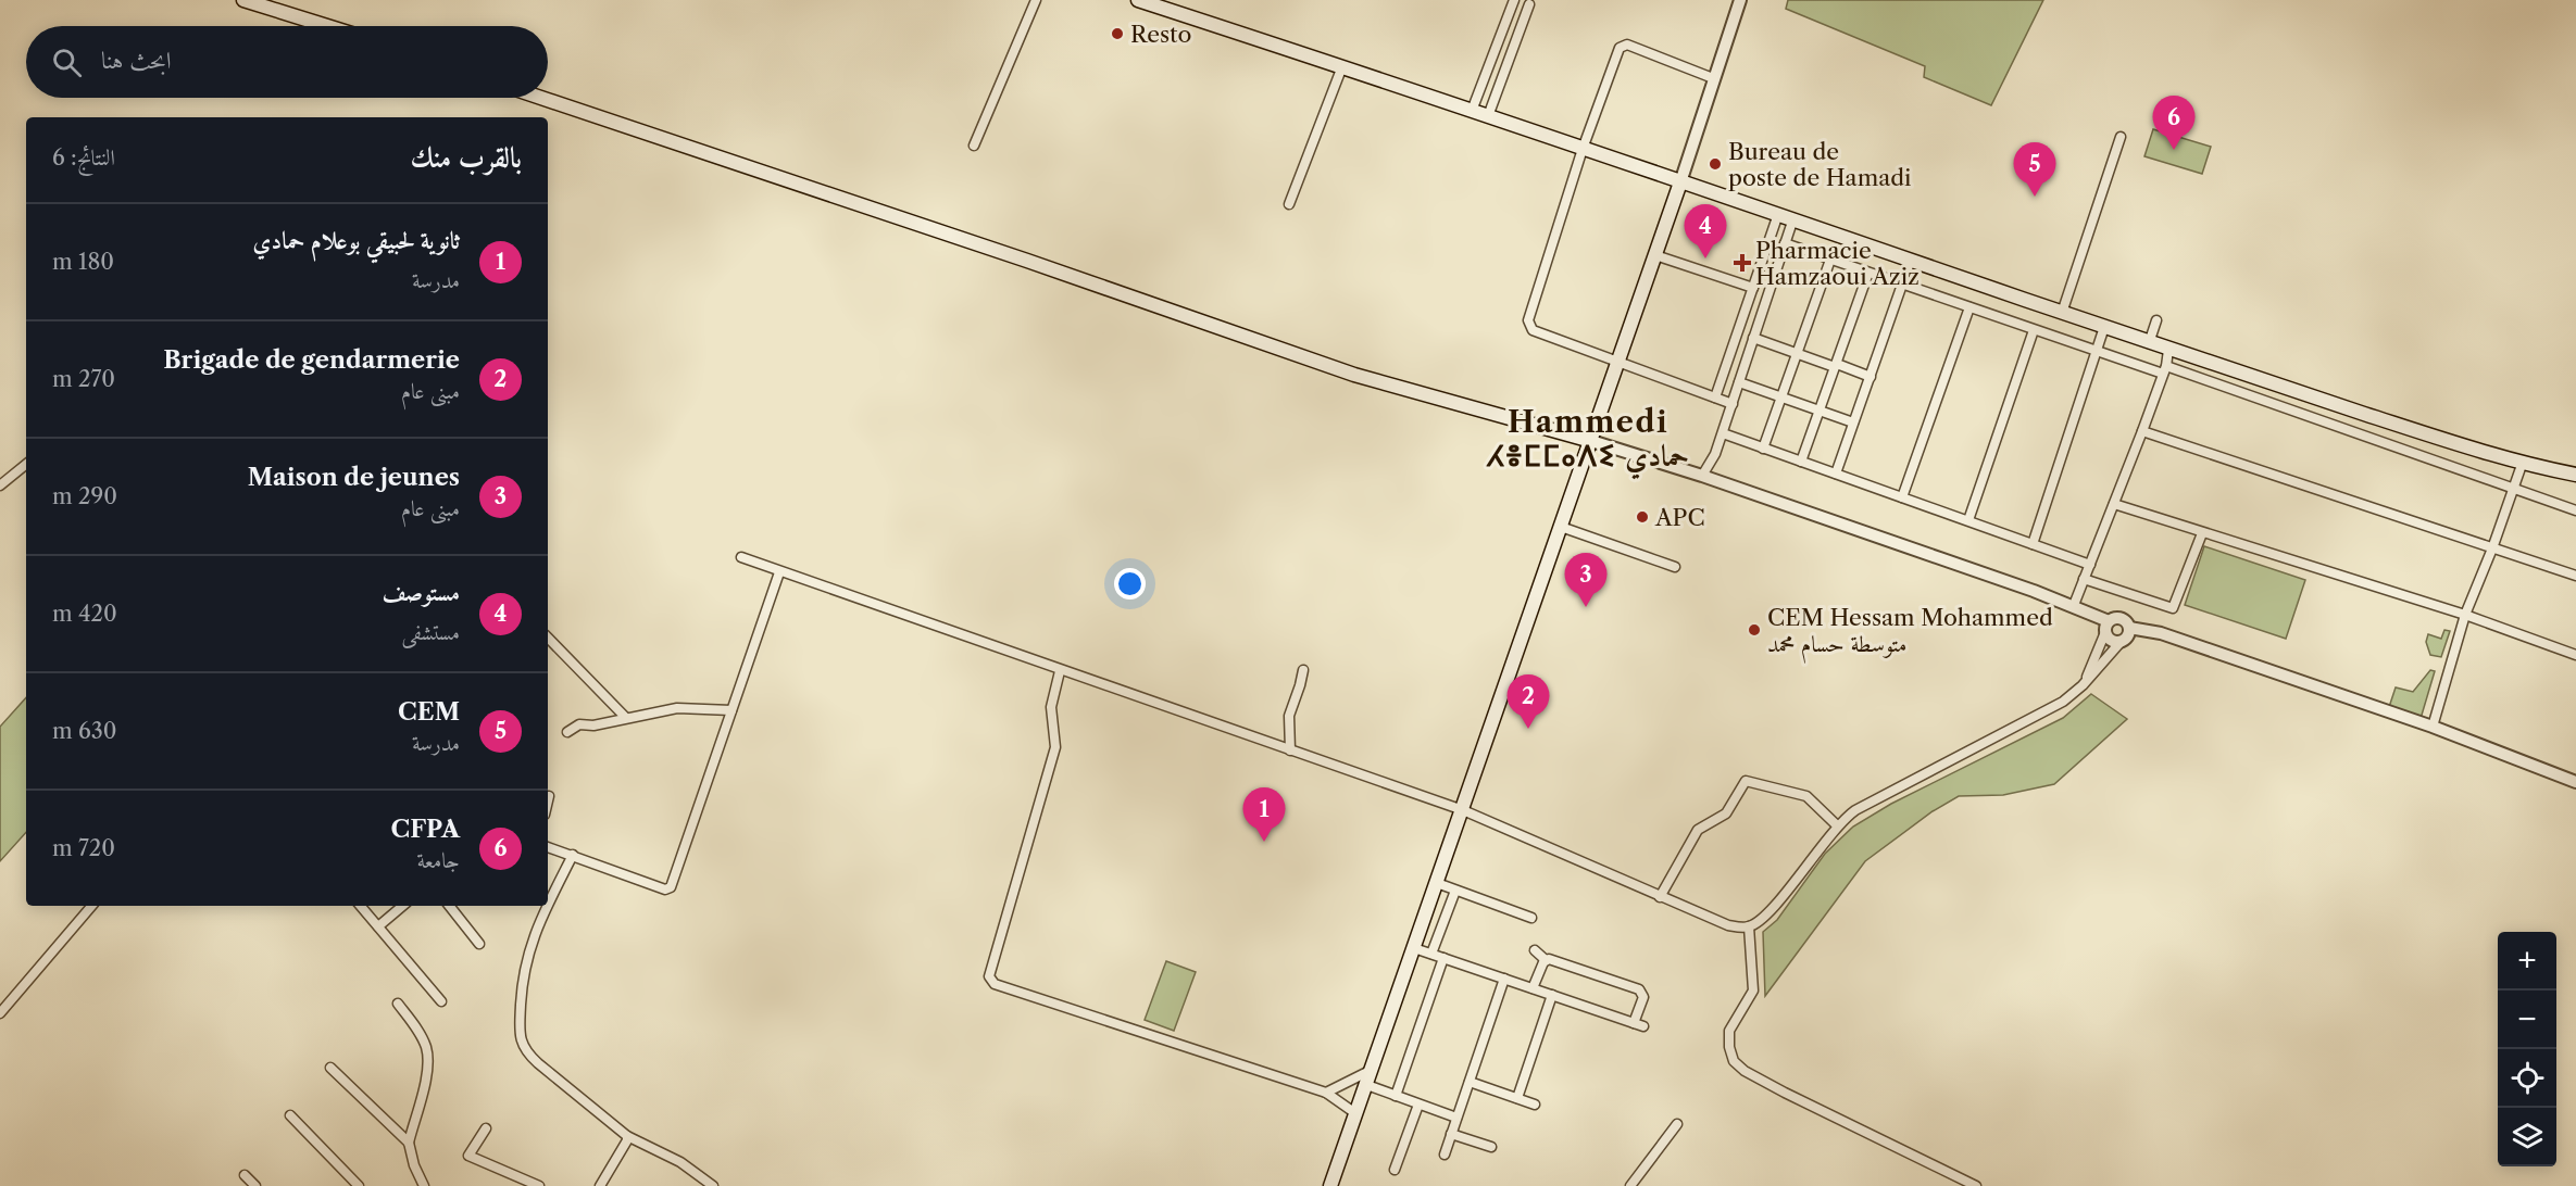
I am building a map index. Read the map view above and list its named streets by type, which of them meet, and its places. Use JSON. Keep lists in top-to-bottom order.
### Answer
{
  "districts": ["Hammedi ⵃⴻⵎⵎⴰⴷⵉ حمادي"],
  "places": {
    "other": [
      "Resto",
      "Bureau de poste de Hamadi",
      "APC",
      "CEM Hessam Mohammed متوسطة حسام محمد"
    ],
    "health": ["Pharmacie Hamzaoui Aziz"]
  },
  "page": {
    "search": "ابحث هنا",
    "pins": [
      "6",
      "5",
      "4",
      "3",
      "2",
      "1"
    ],
    "heading": ["بالقرب منك", "النتائج: 6"],
    "list": [
      {
        "mark": "1",
        "name": "ثانوية لحبيقي بوعلام حمادي",
        "note": "مدرسة",
        "value": "180 m"
      },
      {
        "mark": "2",
        "name": "Brigade de gendarmerie",
        "note": "مبنى عام",
        "value": "270 m"
      },
      {
        "mark": "3",
        "name": "Maison de jeunes",
        "note": "مبنى عام",
        "value": "290 m"
      },
      {
        "mark": "4",
        "name": "مستوصف",
        "note": "مستشفى",
        "value": "420 m"
      },
      {
        "mark": "5",
        "name": "CEM",
        "note": "مدرسة",
        "value": "630 m"
      },
      {
        "mark": "6",
        "name": "CFPA",
        "note": "جامعة",
        "value": "720 m"
      }
    ],
    "map_buttons": ["+", "−"]
  }
}
